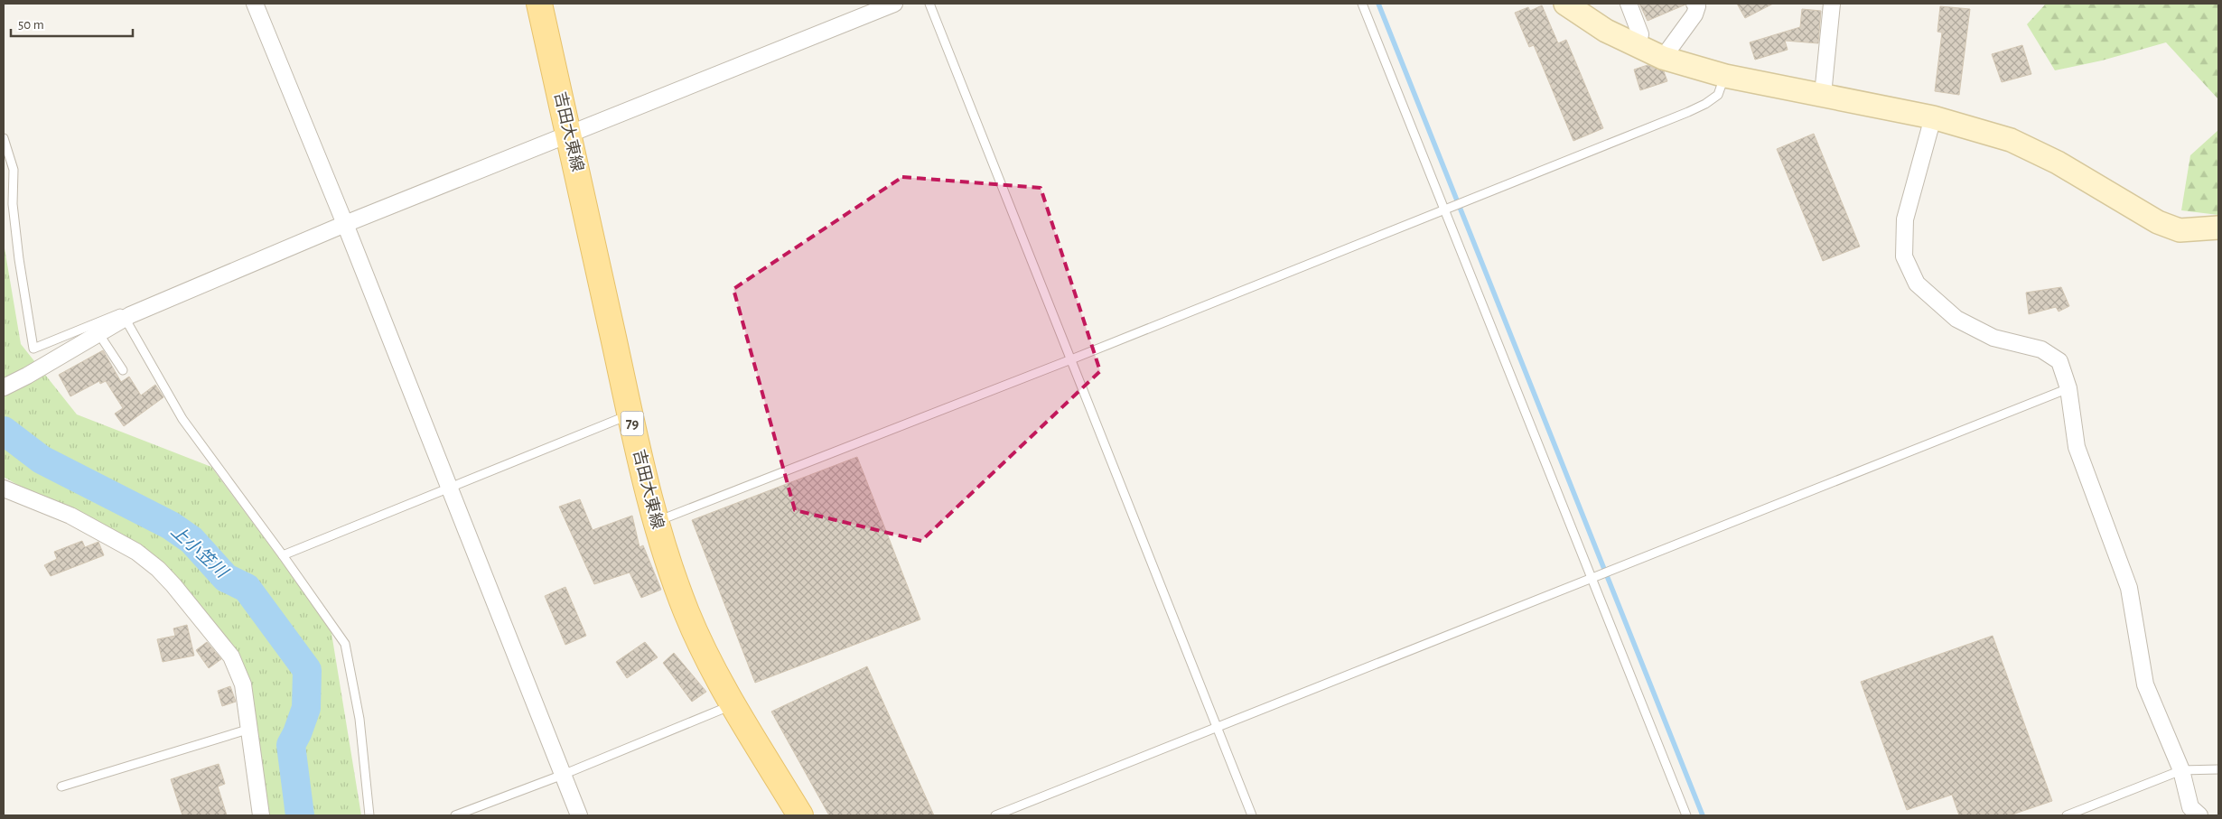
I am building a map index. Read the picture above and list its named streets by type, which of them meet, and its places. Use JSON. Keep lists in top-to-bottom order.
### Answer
{
  "streets": {
    "main road": ["吉田大東線", "79"]
  },
  "water": ["上小笠川"],
  "scale_bar": "50 m"
}
